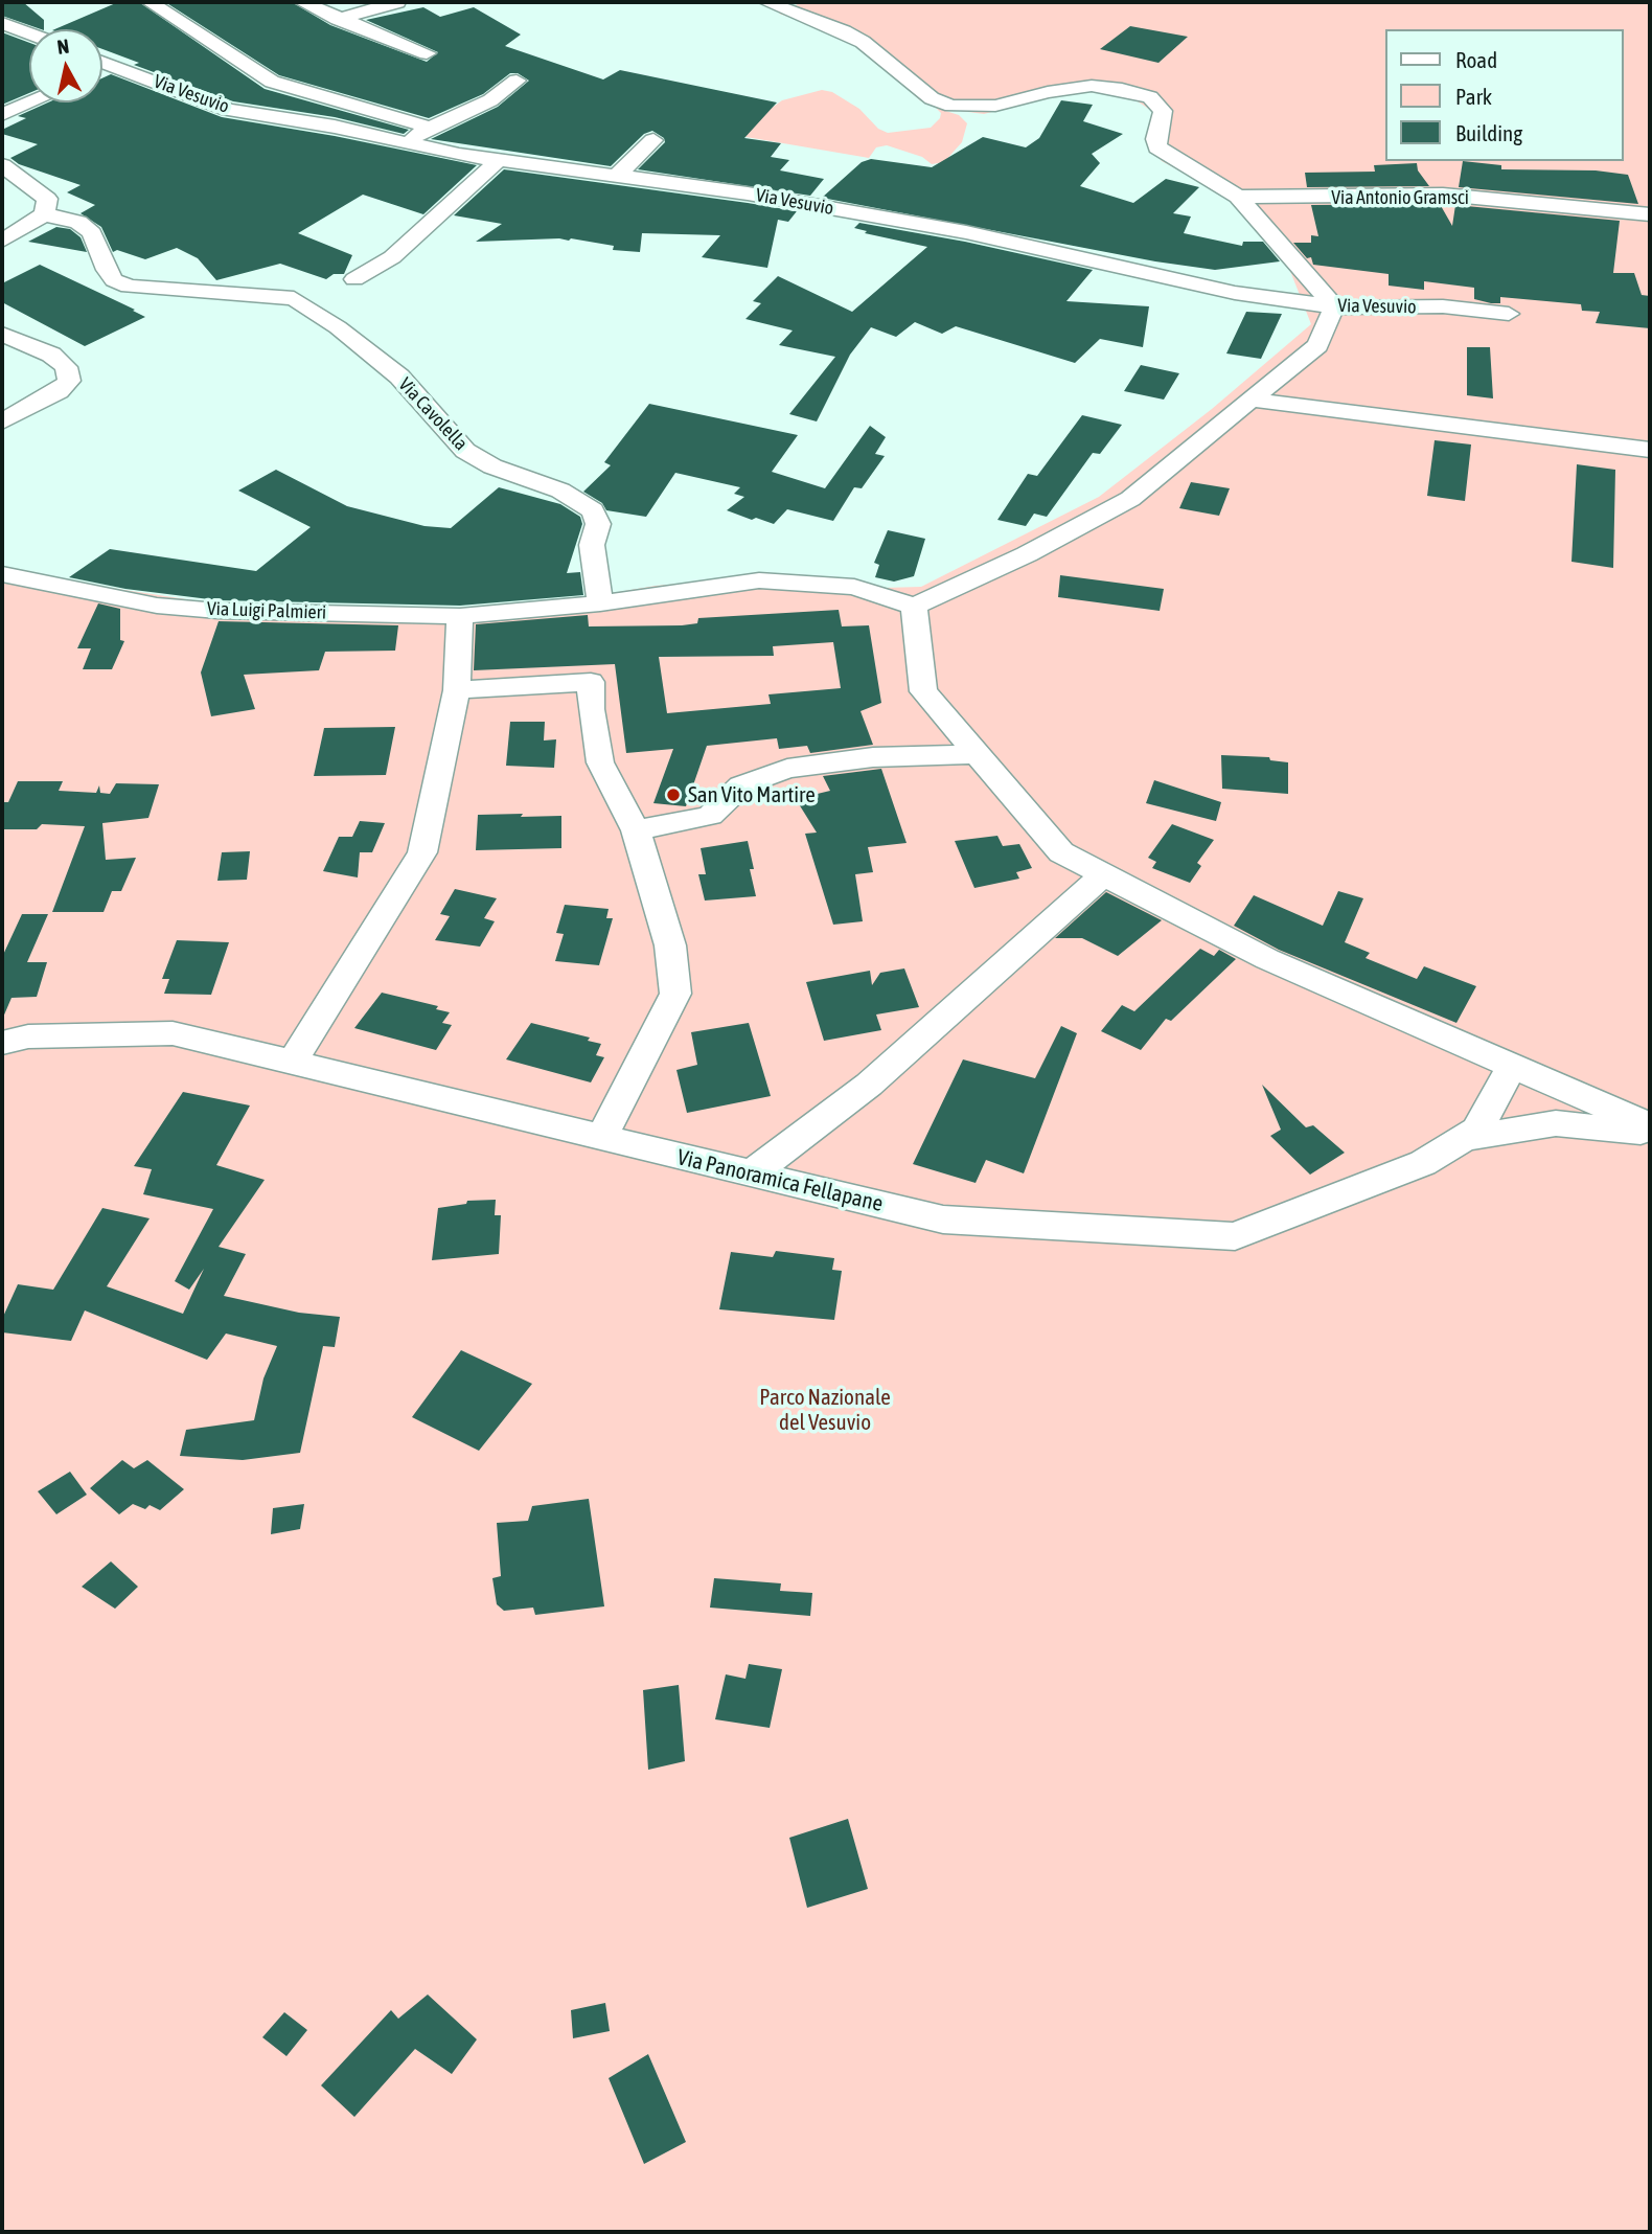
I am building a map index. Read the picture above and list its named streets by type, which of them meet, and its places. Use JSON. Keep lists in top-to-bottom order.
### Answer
{
  "streets": {
    "street": [
      "Via Vesuvio",
      "Via Antonio Gramsci",
      "Via Cavolella",
      "Via Luigi Palmieri",
      "Via Panoramica Fellapane"
    ]
  },
  "parks": ["Parco Nazionale del Vesuvio"],
  "places": ["San Vito Martire"],
  "legend": ["Road", "Park", "Building"],
  "north": "top"
}
